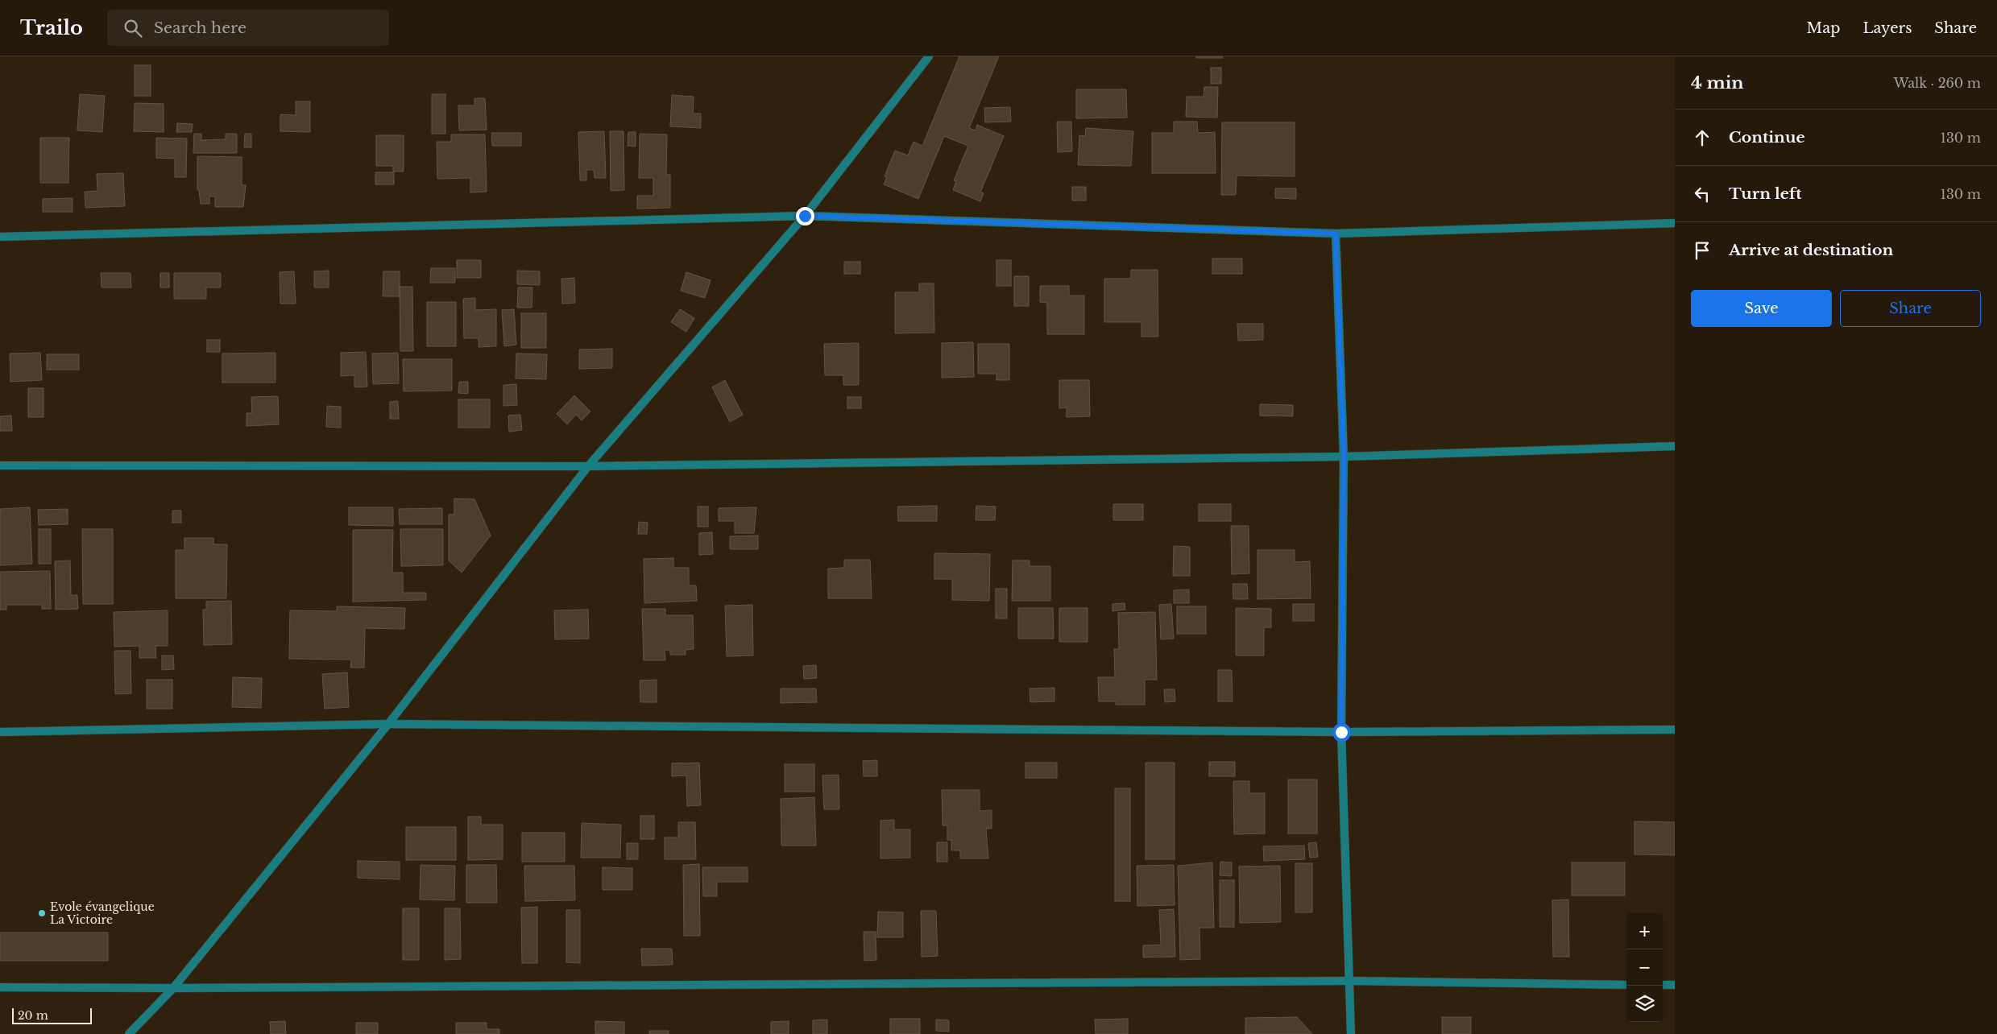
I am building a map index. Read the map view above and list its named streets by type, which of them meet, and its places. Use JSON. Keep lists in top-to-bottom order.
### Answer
{
  "places": ["Evole évangelique La Victoire"],
  "scale_bar": "20 m",
  "page": {
    "header": "Trailo",
    "search": "Search here",
    "nav": ["Map", "Layers", "Share"],
    "heading": ["4 min", "Walk · 260 m"],
    "list": [
      ["Continue", "130 m"],
      ["Turn left", "130 m"],
      "Arrive at destination"
    ],
    "buttons": ["Save", "Share"],
    "map_buttons": ["+", "−"],
    "scale": "20 m"
  }
}
